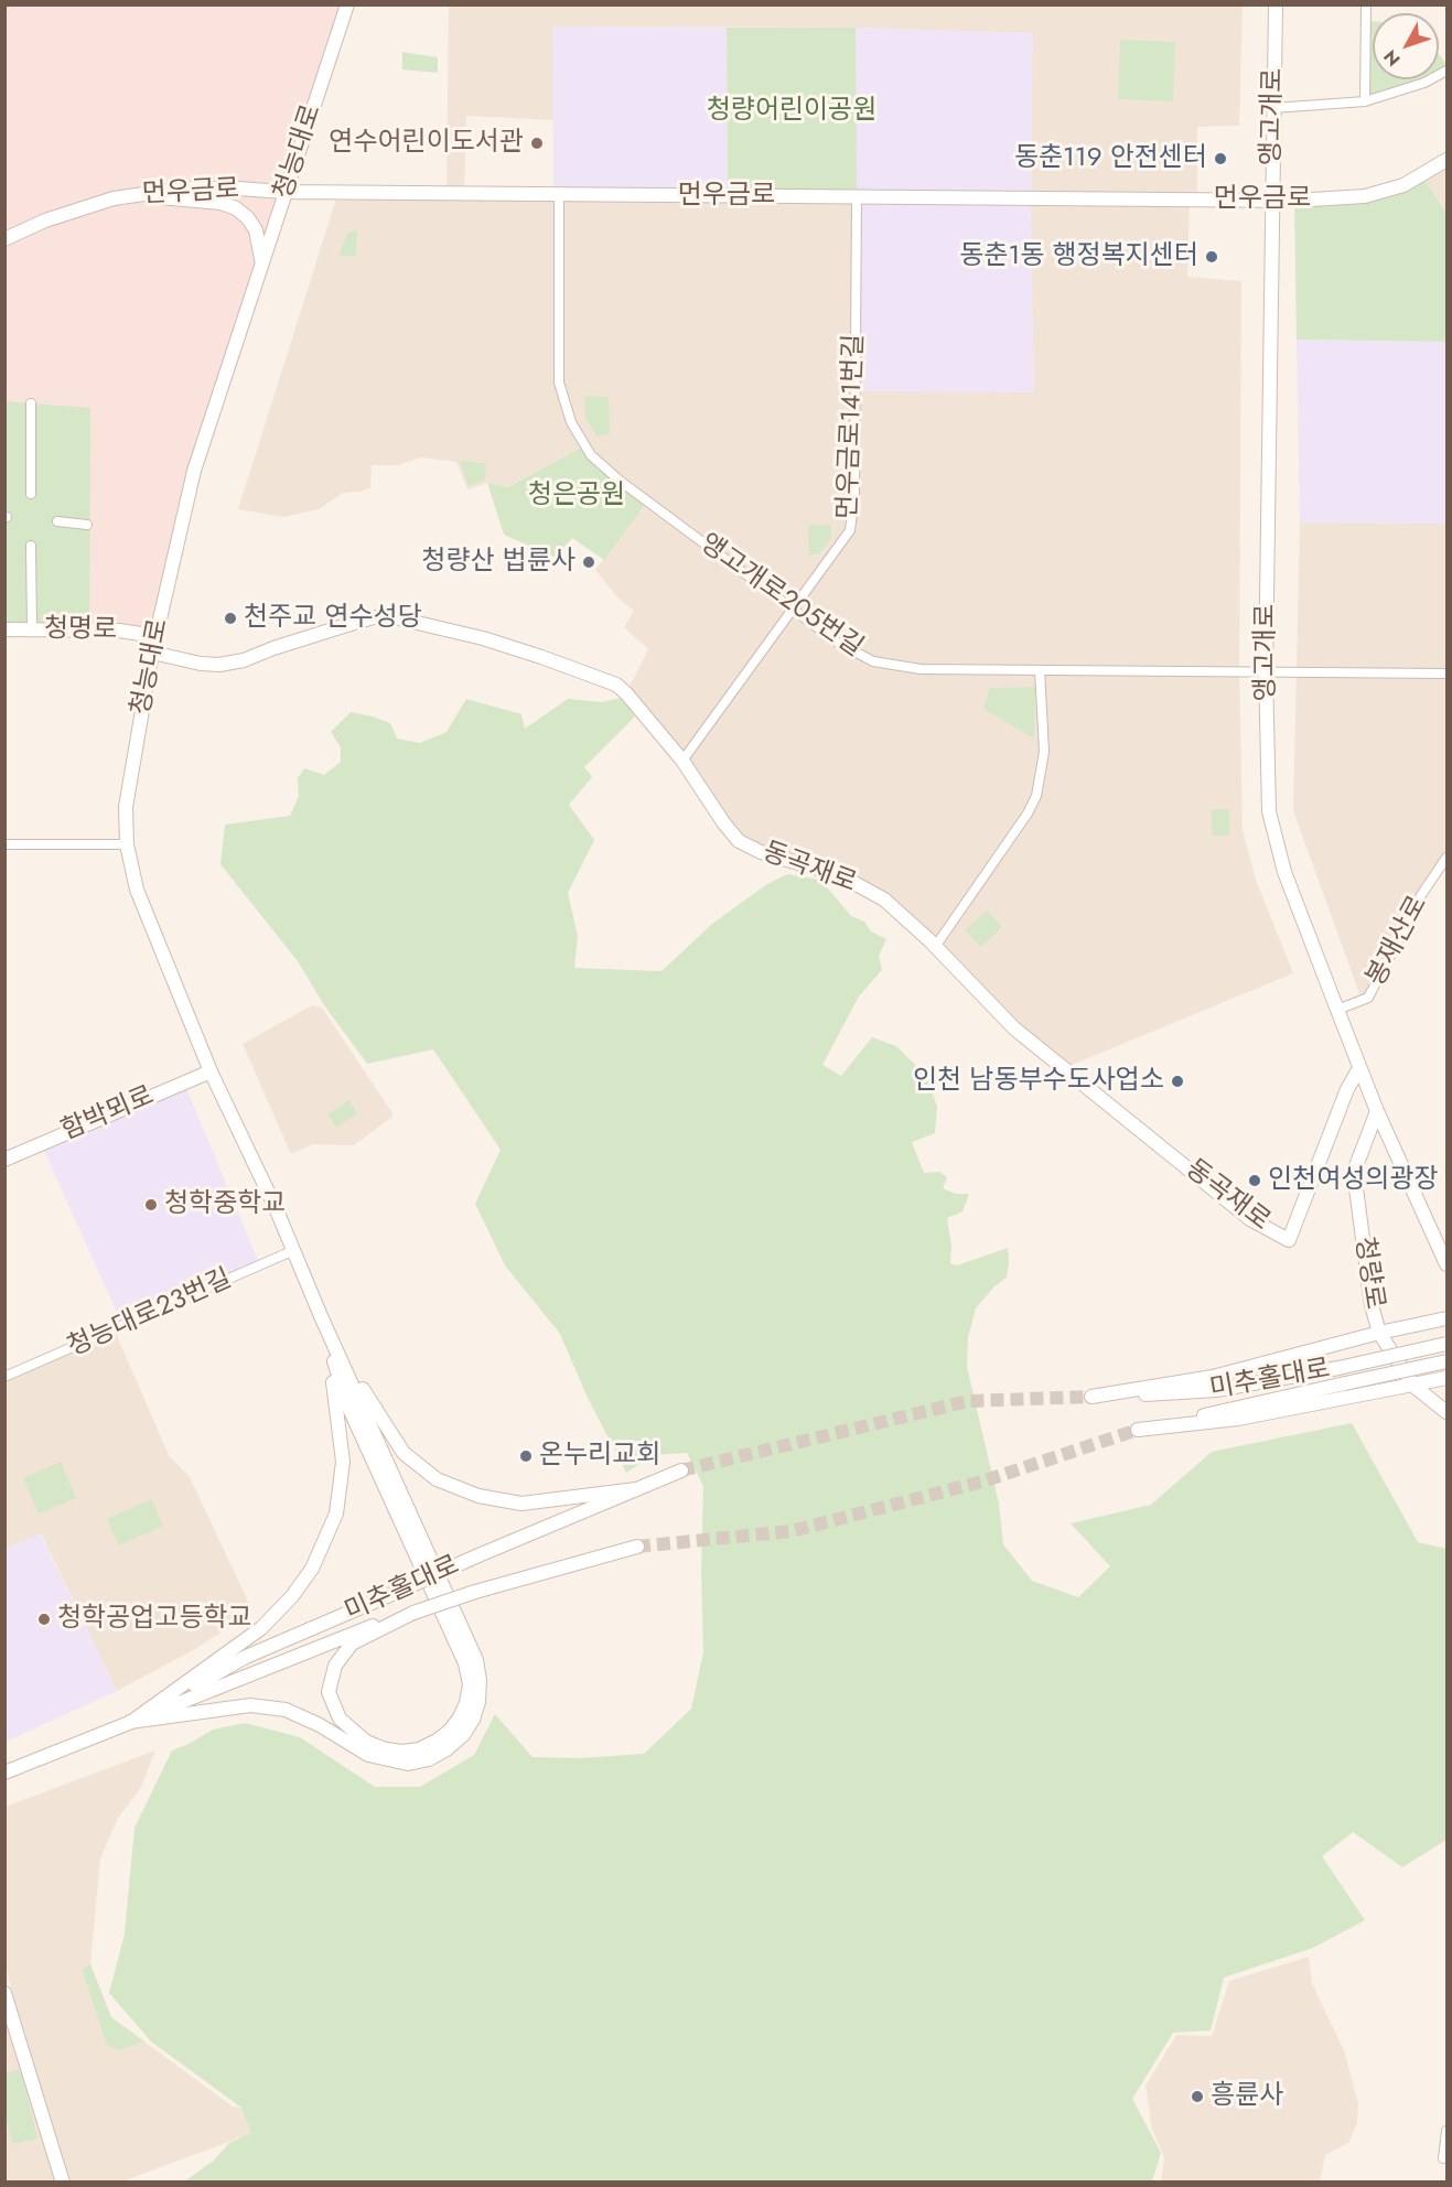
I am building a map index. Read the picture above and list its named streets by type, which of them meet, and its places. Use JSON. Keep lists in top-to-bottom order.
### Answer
{
  "streets": {
    "main road": [
      "앵고개로",
      "청능대로",
      "먼우금로",
      "청명로",
      "동곡재로",
      "함박뫼로",
      "청량로",
      "미추홀대로"
    ],
    "street": [
      "먼우금로141번길",
      "앵고개로205번길",
      "봉재산로",
      "청능대로23번길"
    ]
  },
  "crossings": [
    ["앵고개로", "먼우금로"],
    ["앵고개로", "앵고개로205번길"],
    ["앵고개로", "동곡재로"],
    ["앵고개로", "봉재산로"],
    ["앵고개로", "청량로"],
    ["청능대로", "먼우금로"],
    ["청능대로", "청명로"],
    ["청능대로", "동곡재로"],
    ["청능대로", "함박뫼로"],
    ["청능대로", "청능대로23번길"],
    ["먼우금로", "먼우금로141번길"],
    ["먼우금로", "앵고개로205번길"],
    ["먼우금로141번길", "앵고개로205번길"],
    ["먼우금로141번길", "동곡재로"],
    ["청량로", "미추홀대로"]
  ],
  "parks": ["청량어린이공원", "청은공원"],
  "places": [
    "연수어린이도서관",
    "동춘119 안전센터",
    "동춘1동 행정복지센터",
    "청량산 법륜사",
    "천주교 연수성당",
    "인천 남동부수도사업소",
    "인천여성의광장",
    "청학중학교",
    "온누리교회",
    "청학공업고등학교",
    "흥륜사"
  ],
  "north": "bottom left"
}
